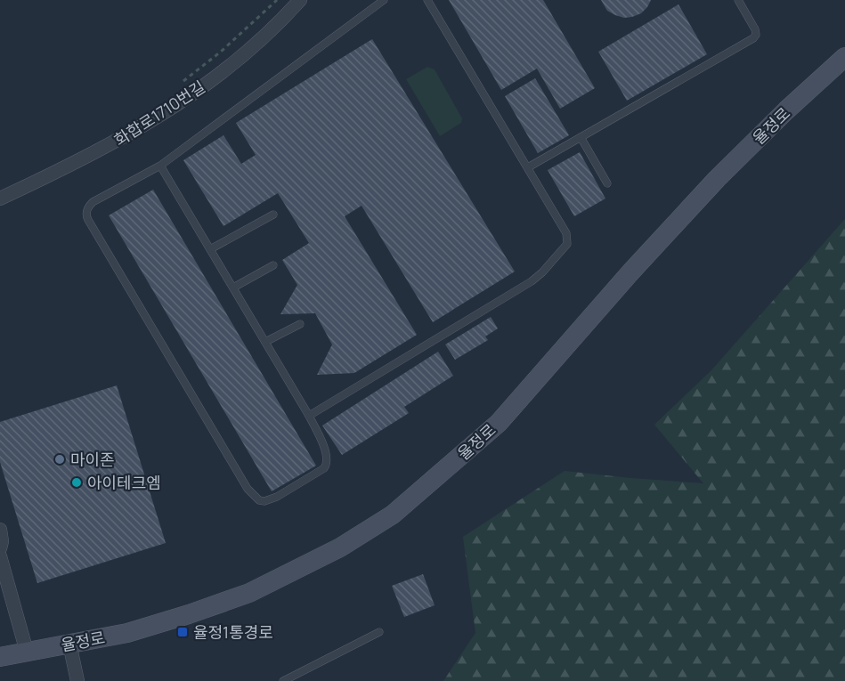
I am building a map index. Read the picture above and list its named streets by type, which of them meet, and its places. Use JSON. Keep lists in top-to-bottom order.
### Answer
{
  "streets": {
    "main road": ["율정로"],
    "street": ["화합로1710번길"]
  },
  "places": {
    "other": ["마이존", "아이테크엠"],
    "transit": ["율정1통경로"]
  }
}
